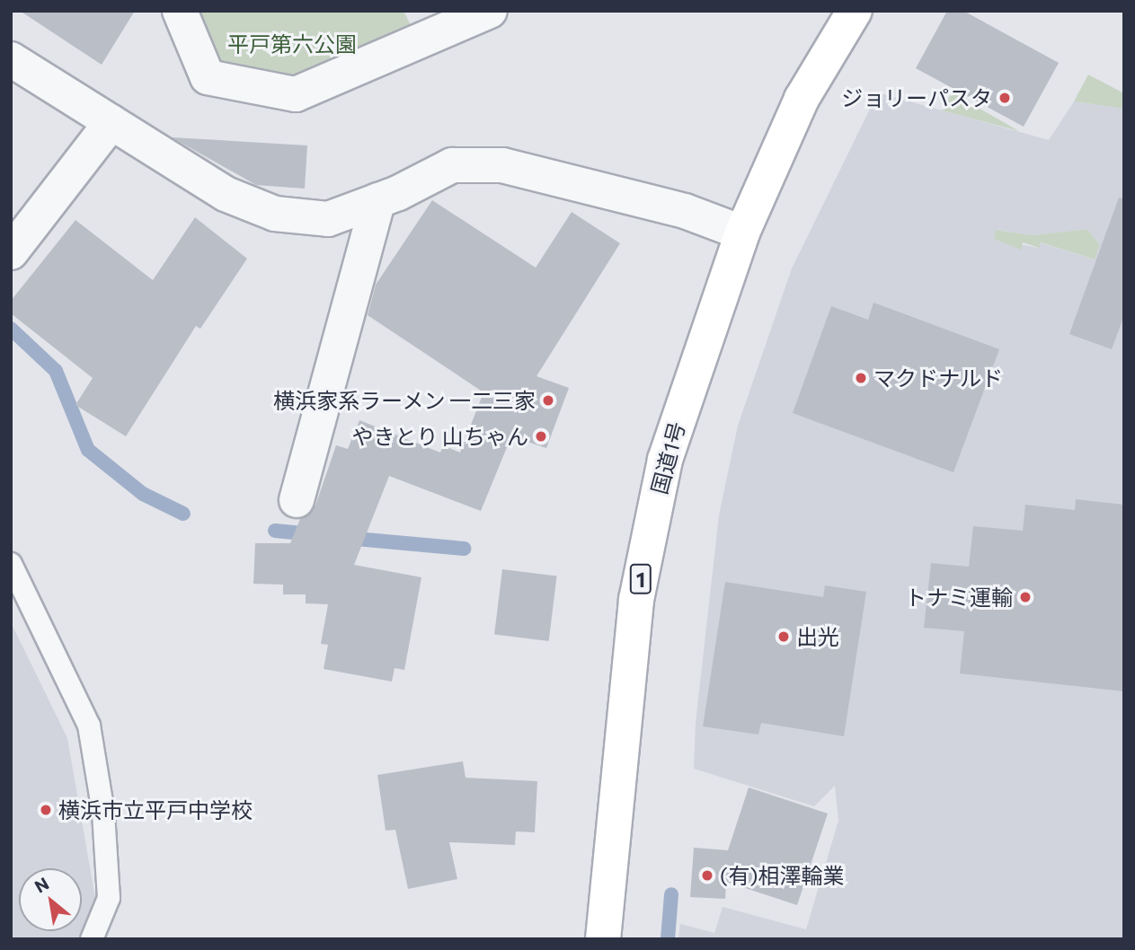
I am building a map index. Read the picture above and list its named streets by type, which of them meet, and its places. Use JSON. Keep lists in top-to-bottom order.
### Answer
{
  "streets": {
    "highway": ["国道1号", "1"]
  },
  "parks": ["平戸第六公園"],
  "places": [
    "ジョリーパスタ",
    "マクドナルド",
    "横浜家系ラーメン 一二三家",
    "やきとり 山ちゃん",
    "トナミ運輸",
    "出光",
    "横浜市立平戸中学校",
    "(有)相澤輪業"
  ],
  "north": "top left"
}
